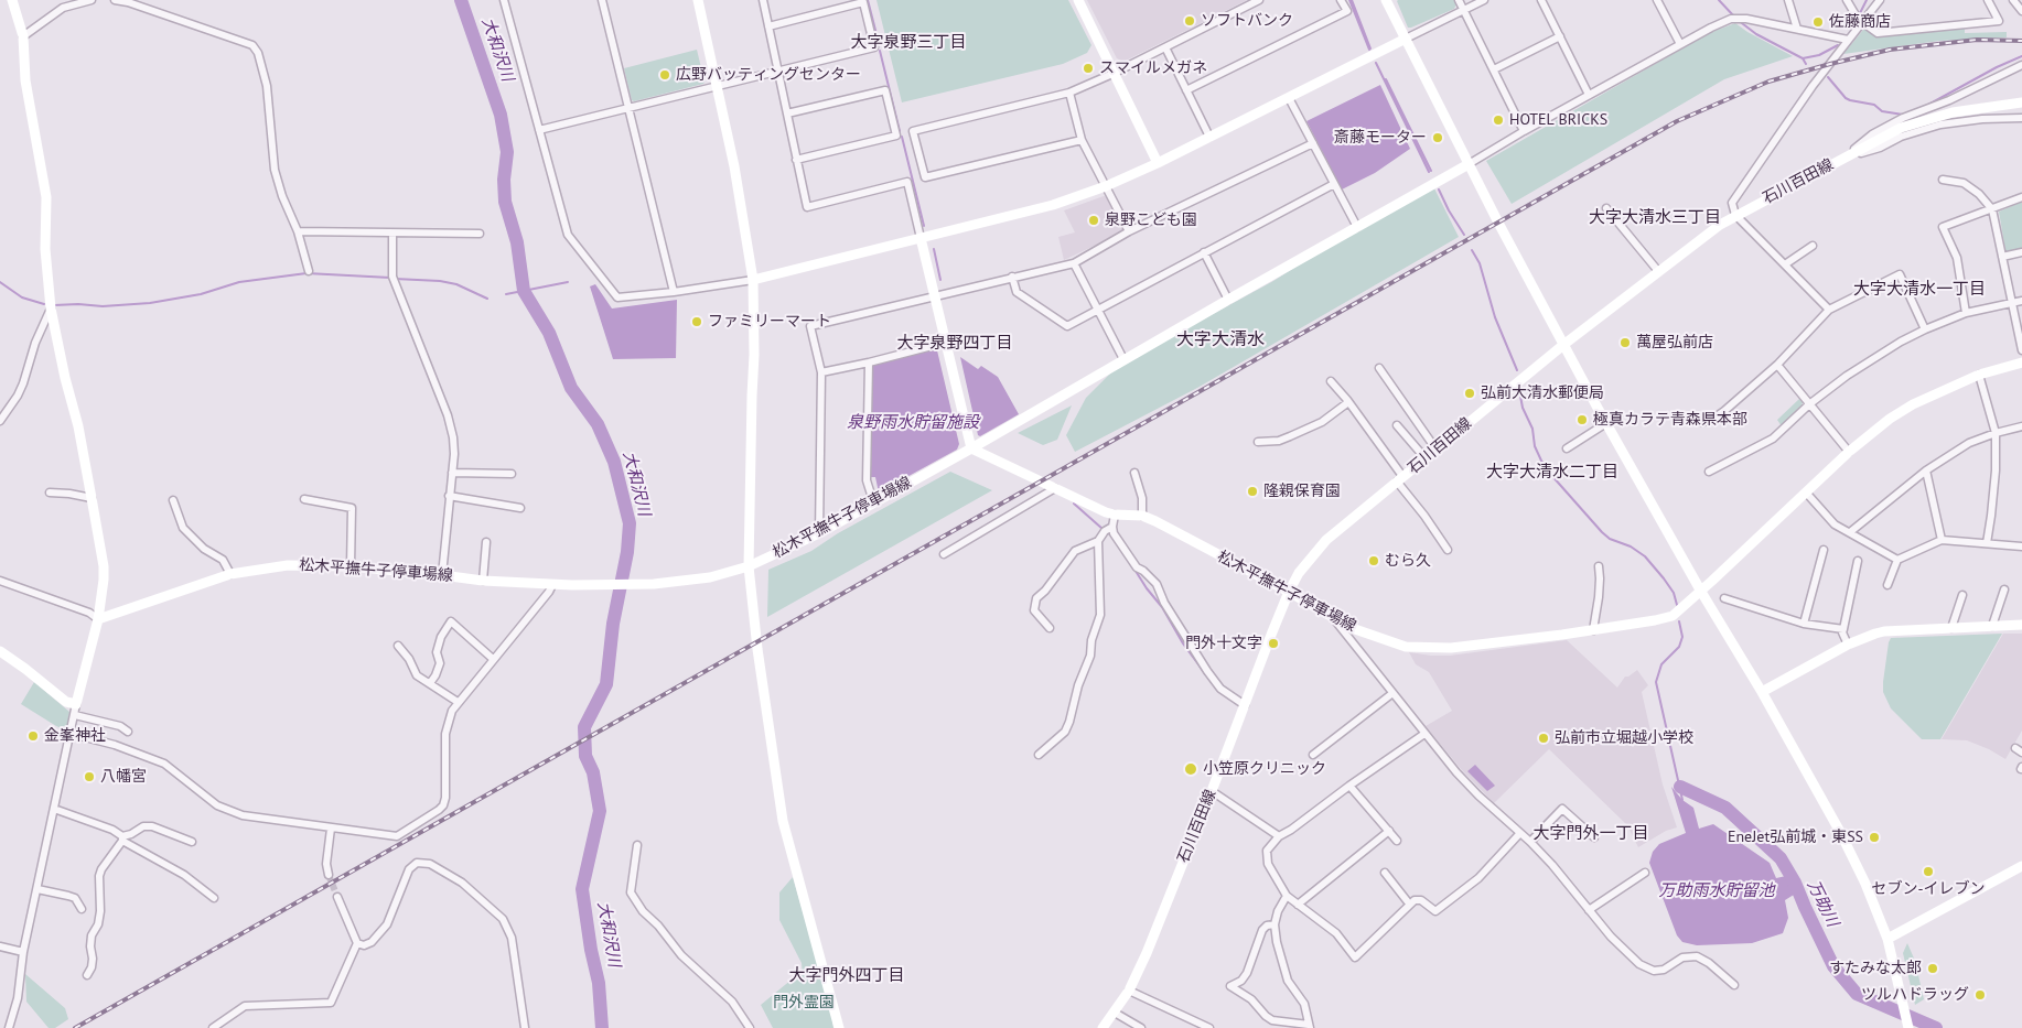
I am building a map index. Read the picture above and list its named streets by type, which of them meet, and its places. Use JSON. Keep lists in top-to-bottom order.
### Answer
{
  "streets": {
    "street": ["石川百田線", "松木平撫牛子停車場線"]
  },
  "crossings": [
    ["石川百田線", "松木平撫牛子停車場線"]
  ],
  "districts": [
    "大字泉野三丁目",
    "大字大清水三丁目",
    "大字大清水一丁目",
    "大字大清水",
    "大字泉野四丁目",
    "大字大清水二丁目",
    "大字門外一丁目",
    "大字門外四丁目"
  ],
  "water": [
    "大和沢川",
    "泉野雨水貯留施設",
    "万助雨水貯留池",
    "万助川"
  ],
  "parks": ["門外霊園"],
  "places": [
    "ソフトバンク",
    "佐藤商店",
    "スマイルメガネ",
    "広野バッティングセンター",
    "HOTEL BRICKS",
    "斎藤モーター",
    "泉野こども園",
    "ファミリーマート",
    "萬屋弘前店",
    "弘前大清水郵便局",
    "極真カラテ青森県本部",
    "隆親保育園",
    "むら久",
    "門外十文字",
    "金峯神社",
    "弘前市立堀越小学校",
    "小笠原クリニック",
    "八幡宮",
    "EneJet弘前城・東SS",
    "セブン-イレブン",
    "すたみな太郎",
    "ツルハドラッグ"
  ]
}
